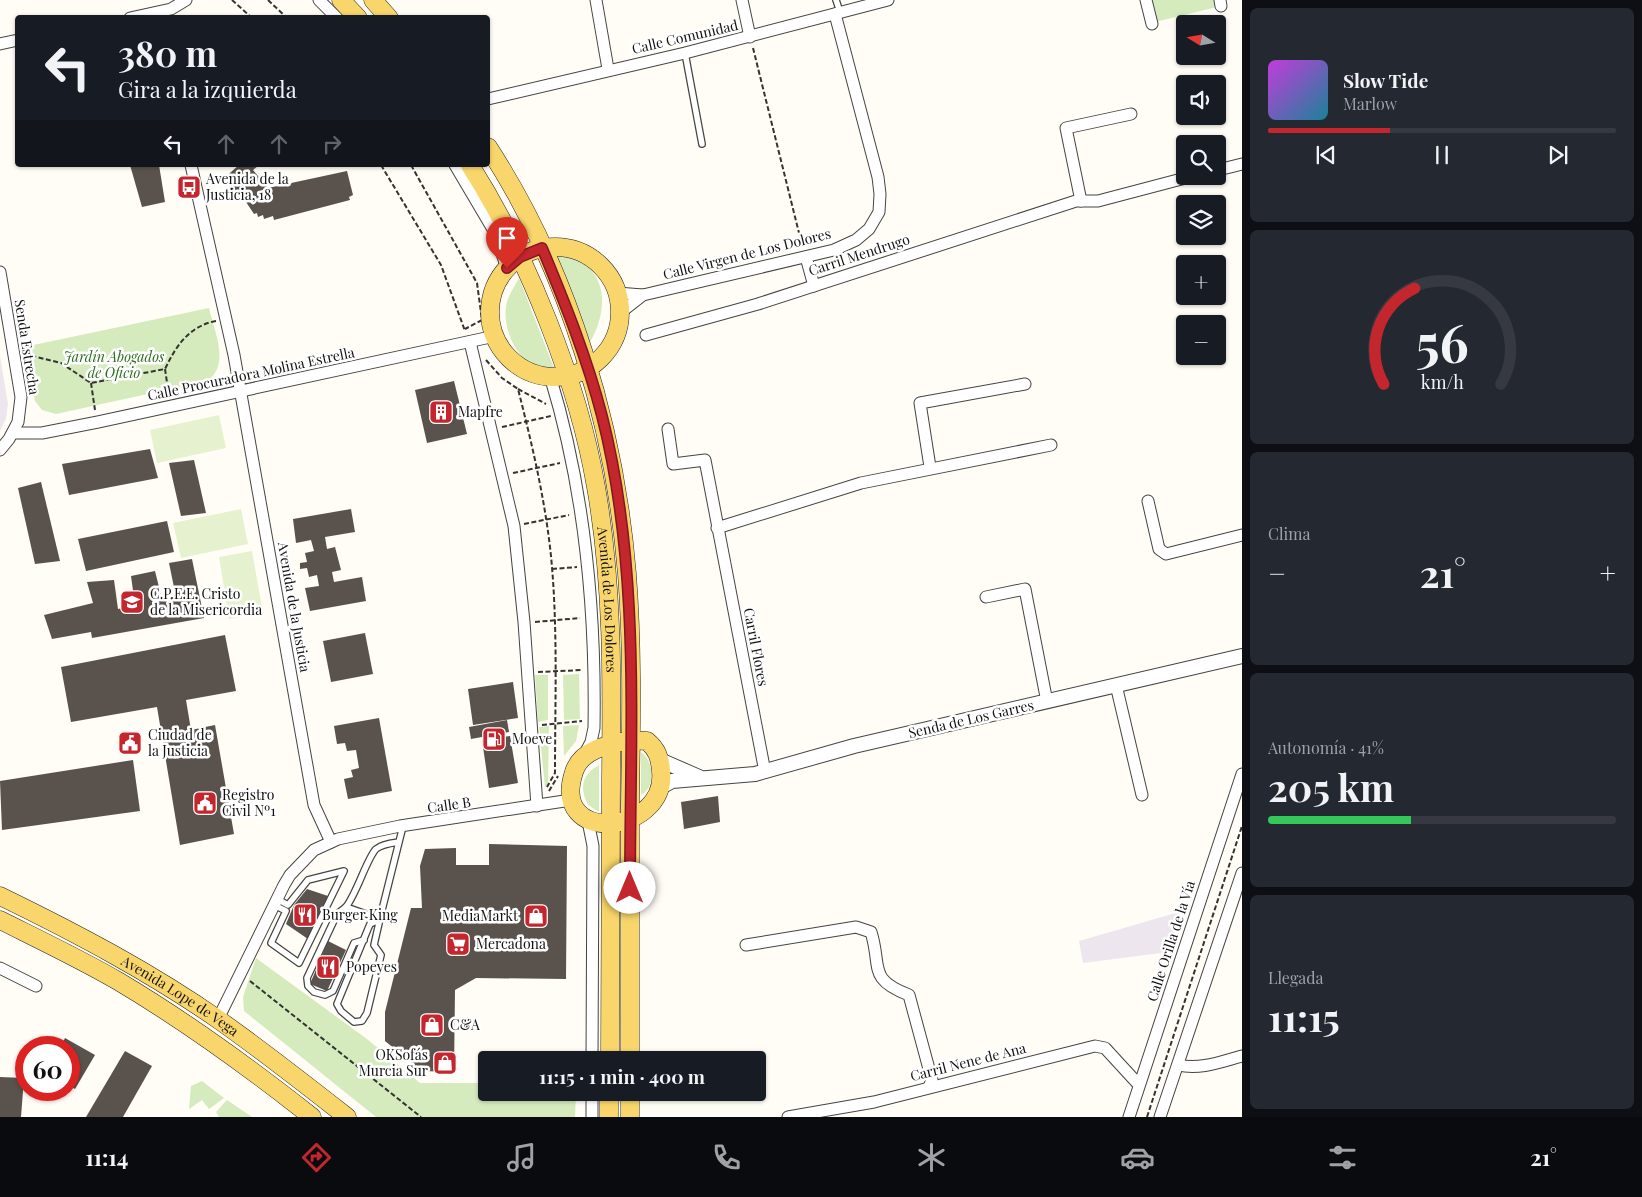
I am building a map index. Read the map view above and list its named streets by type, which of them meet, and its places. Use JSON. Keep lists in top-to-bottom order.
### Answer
{
  "streets": {
    "main road": ["Avenida de Los Dolores", "Avenida Lope de Vega"],
    "street": [
      "Calle Comunidad",
      "Calle Virgen de Los Dolores",
      "Carril Mendrugo",
      "Senda Estrecha",
      "Calle Procuradora Molina Estrella",
      "Avenida de la Justicia",
      "Carril Flores",
      "Senda de Los Garres",
      "Calle B",
      "Calle Orilla de la Vía",
      "Carril Nene de Ana"
    ]
  },
  "crossings": [
    ["Calle Comunidad", "Calle Virgen de Los Dolores"],
    ["Senda Estrecha", "Calle Procuradora Molina Estrella"],
    ["Calle Procuradora Molina Estrella", "Avenida de la Justicia"],
    ["Avenida de la Justicia", "Calle B"],
    ["Carril Flores", "Senda de Los Garres"],
    ["Calle Orilla de la Vía", "Carril Nene de Ana"]
  ],
  "parks": ["Jardín Abogados de Oficio"],
  "places": {
    "bus stop": ["Avenida de la Justicia, 18"],
    "building": ["Mapfre"],
    "school or university": ["C.P.E.E. Cristo de la Misericordia"],
    "fuel station": ["Moeve"],
    "public building": ["Ciudad de la Justicia", "Registro Civil Nº1"],
    "restaurant": ["Burger King", "Popeyes"],
    "shop": ["MediaMarkt", "C&A", "OKSofás Murcia Sur"],
    "supermarket": ["Mercadona"]
  },
  "north": "left",
  "page": {
    "map_buttons": ["+", "−"],
    "turn": ["380 m", "Gira a la izquierda"],
    "song": ["Slow Tide", "Marlow"],
    "tile": [
      "Clima",
      ["Autonomía · 41%", "205 km"],
      ["Llegada", "11:15"]
    ],
    "heat": ["−", "21°", "+"],
    "limit": "60",
    "trip": "11:15 · 1 min · 400 m",
    "tabs": ["11:14", "21°"],
    "gauge": ["56", "km/h"]
  }
}
